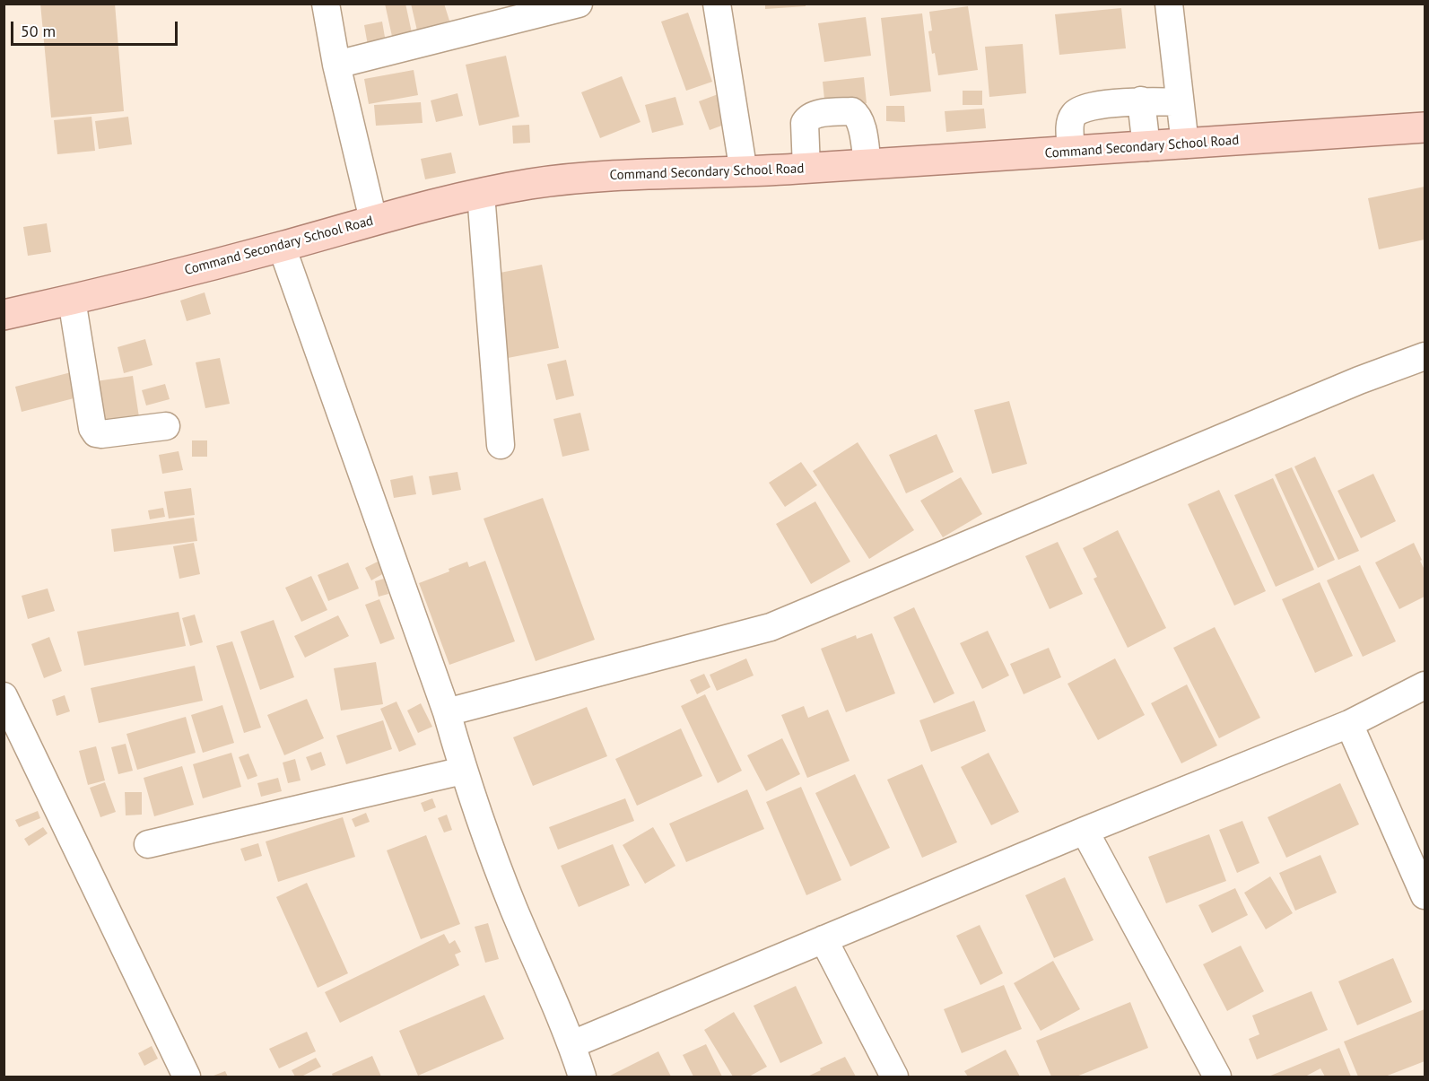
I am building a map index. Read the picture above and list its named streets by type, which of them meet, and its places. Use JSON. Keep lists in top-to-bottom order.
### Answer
{
  "streets": {
    "main road": ["Command Secondary School Road"]
  },
  "scale_bar": "50 m"
}
